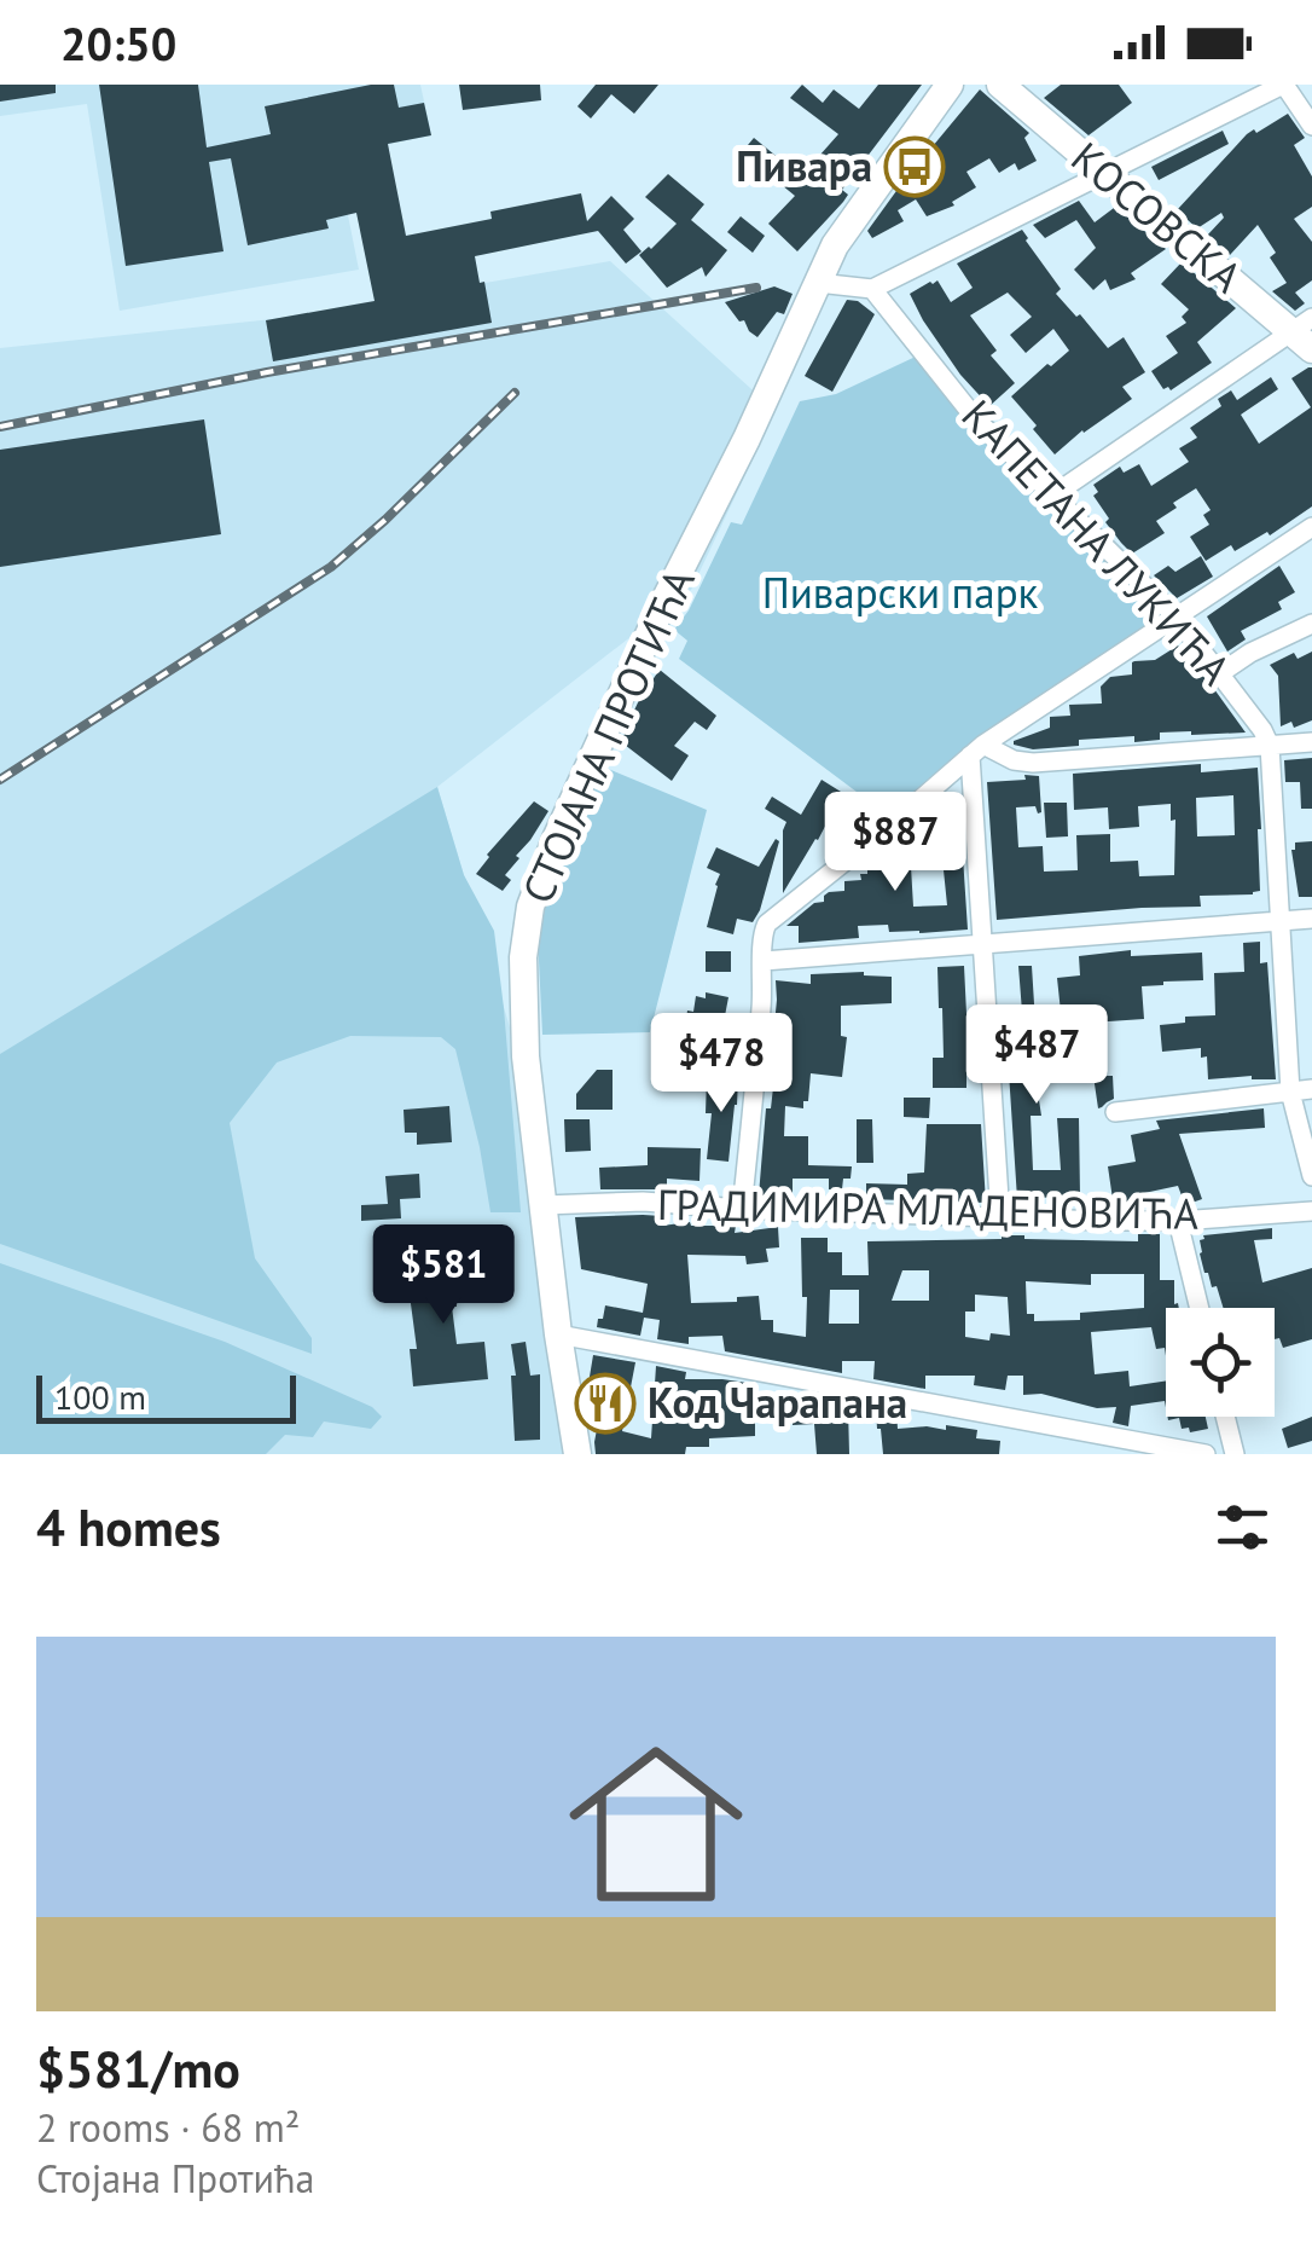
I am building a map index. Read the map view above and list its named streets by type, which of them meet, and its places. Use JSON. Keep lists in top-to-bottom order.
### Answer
{
  "streets": {
    "main road": ["КОСОВСКА", "СТОЈАНА ПРОТИЋА"],
    "street": ["КАПЕТАНА ЛУКИЋА", "ГРАДИМИРА МЛАДЕНОВИЋА"]
  },
  "crossings": [
    ["СТОЈАНА ПРОТИЋА", "ГРАДИМИРА МЛАДЕНОВИЋА"]
  ],
  "parks": ["Пиварски парк"],
  "places": {
    "bus stop": ["Пивара"],
    "restaurant": ["Код Чарапана"]
  },
  "scale_bar": "100 m",
  "page": {
    "status": "20:50",
    "price": [
      "$887",
      "$487",
      "$478",
      "$581"
    ],
    "scale": "100 m",
    "heading": "4 homes",
    "list": [
      {
        "name": "$581/mo",
        "note": "2 rooms · 68 m² · Стојана Протића"
      }
    ]
  }
}
